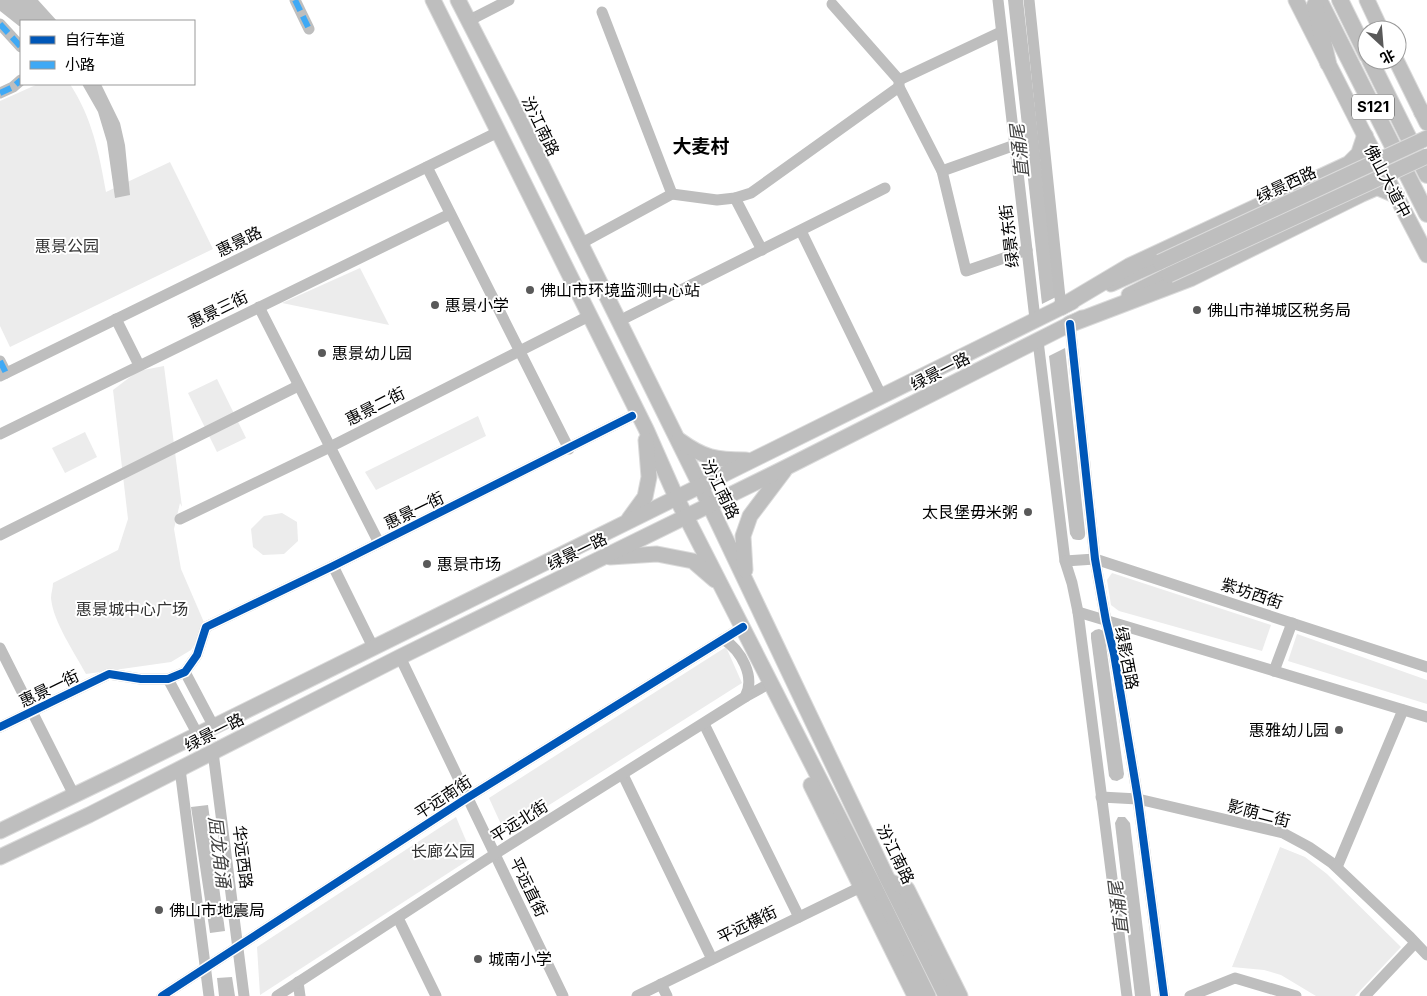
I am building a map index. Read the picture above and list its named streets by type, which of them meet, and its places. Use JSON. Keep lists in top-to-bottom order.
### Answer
{
  "streets": {
    "highway": ["S121", "佛山大道中"],
    "main road": ["汾江南路", "绿景西路", "绿景一路"],
    "street": [
      "绿景东街",
      "惠景路",
      "惠景三街",
      "惠景二街",
      "惠景一街",
      "紫坊西街",
      "绿影西路",
      "平远南街",
      "影荫二街",
      "平远北街",
      "华远西路",
      "平远直街",
      "平远横街"
    ]
  },
  "crossings": [
    ["汾江南路", "绿景一路"],
    ["汾江南路", "平远南街"],
    ["汾江南路", "平远横街"],
    ["绿景西路", "绿景一路"],
    ["绿景东街", "绿景一路"],
    ["绿景一路", "绿影西路"],
    ["绿景一路", "华远西路"],
    ["绿景一路", "平远直街"],
    ["紫坊西街", "绿影西路"],
    ["绿影西路", "影荫二街"],
    ["平远南街", "华远西路"],
    ["平远南街", "平远直街"],
    ["平远北街", "平远直街"]
  ],
  "districts": ["大麦村"],
  "water": ["直涌尾", "屈龙角涌"],
  "parks": ["惠景公园", "惠景城中心广场", "长廊公园"],
  "places": [
    "佛山市环境监测中心站",
    "惠景小学",
    "佛山市禅城区税务局",
    "惠景幼儿园",
    "太艮堡毋米粥",
    "惠景市场",
    "惠雅幼儿园",
    "佛山市地震局",
    "城南小学"
  ],
  "legend": ["自行车道", "小路"],
  "north": "bottom right"
}
